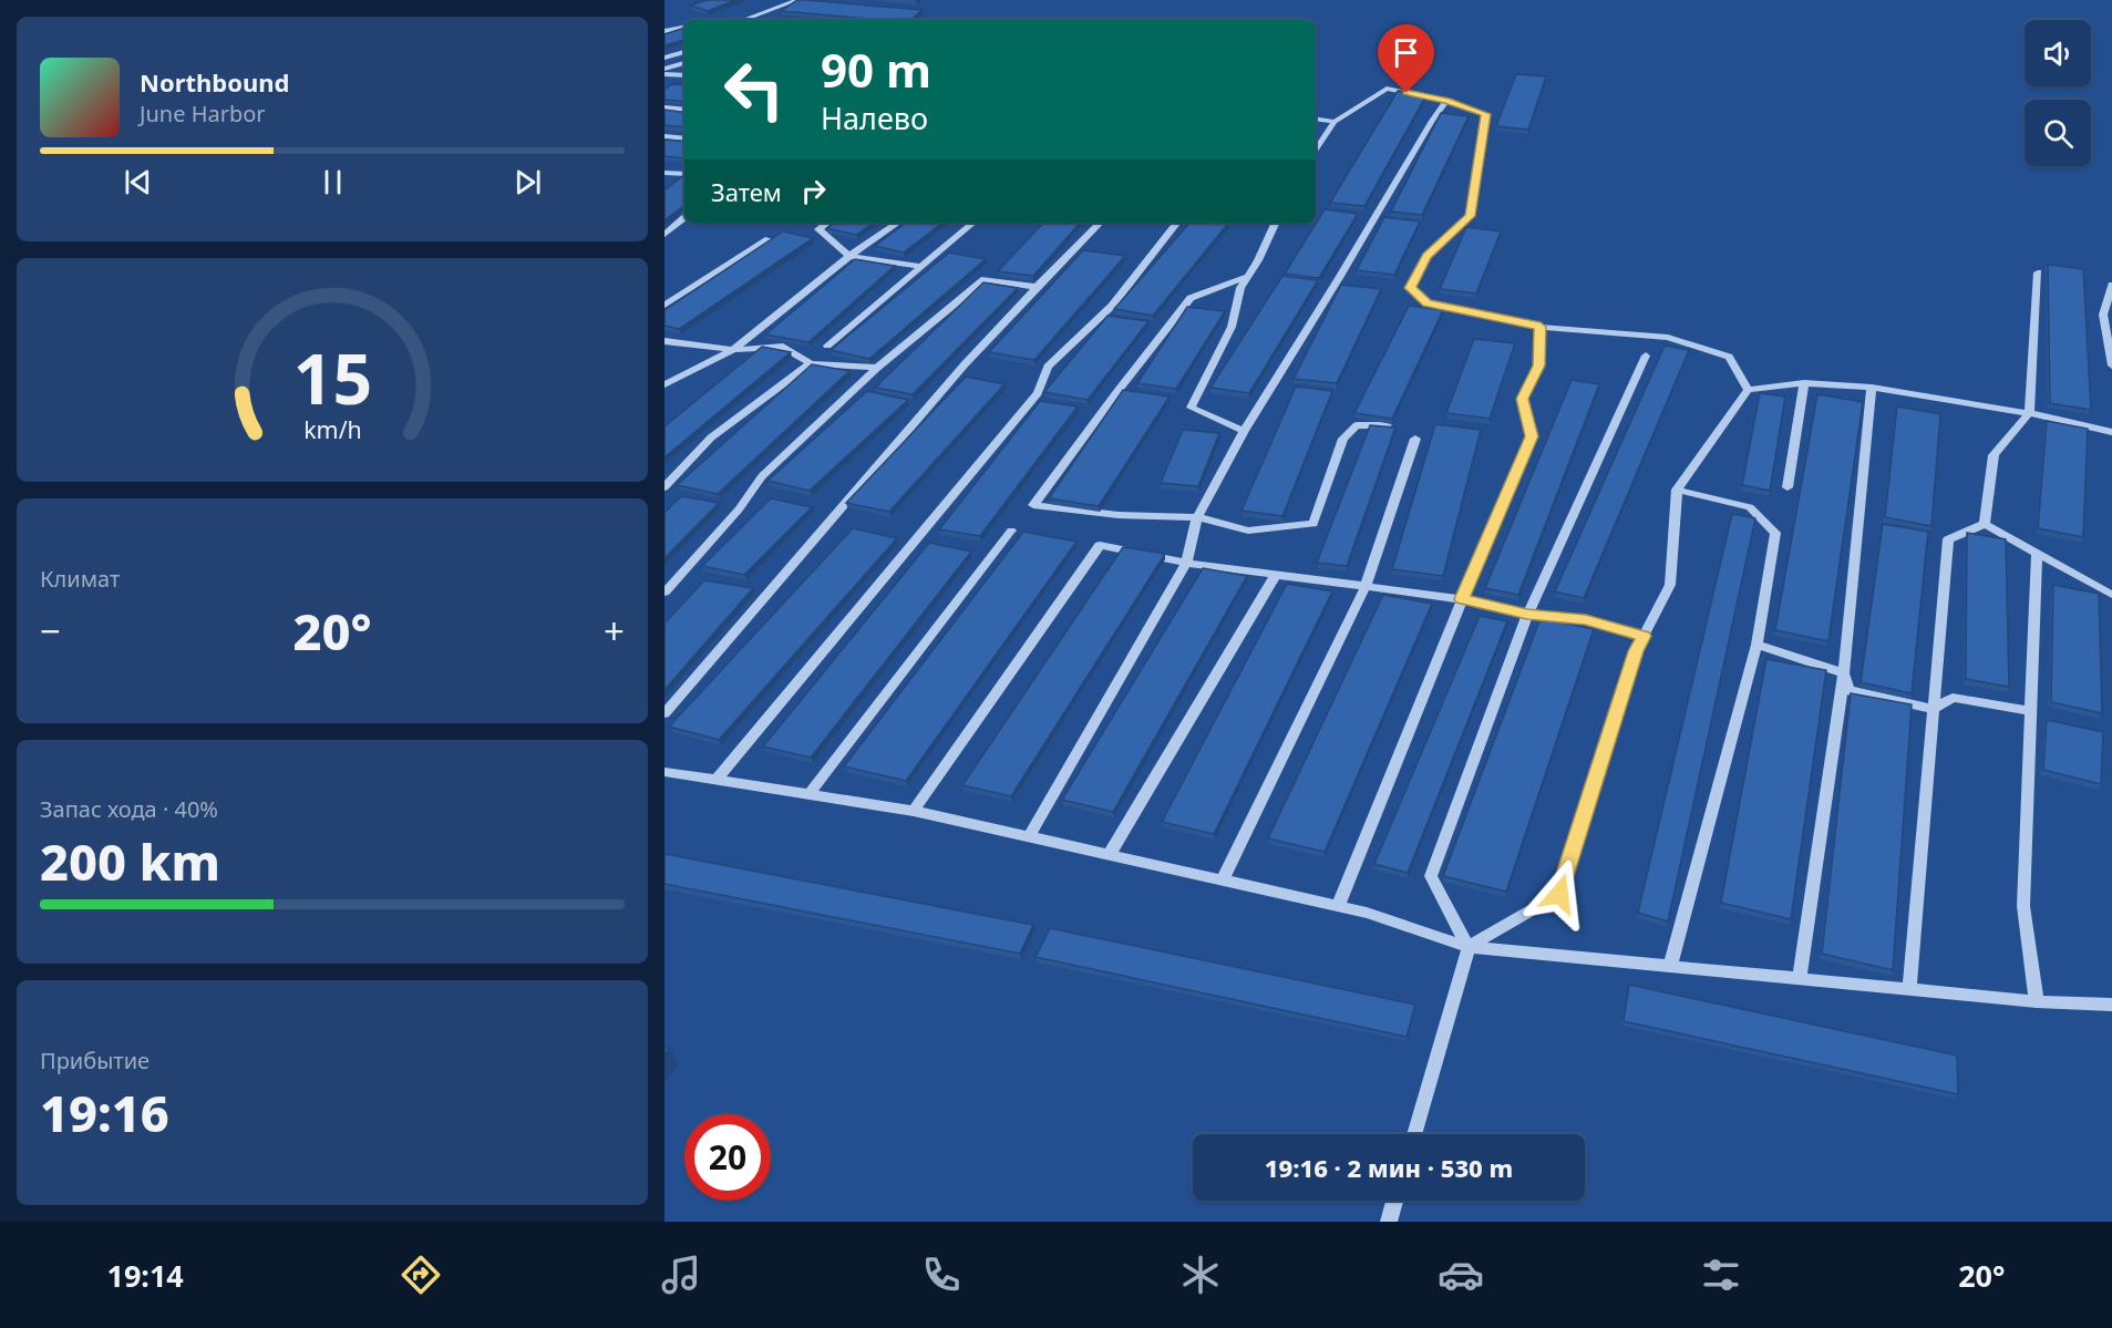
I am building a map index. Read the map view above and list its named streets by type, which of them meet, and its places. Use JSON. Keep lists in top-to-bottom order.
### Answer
{
  "page": {
    "turn": ["90 m", "Налево"],
    "song": ["Northbound", "June Harbor"],
    "then": "Затем",
    "tile": [
      "Климат",
      ["Запас хода · 40%", "200 km"],
      ["Прибытие", "19:16"]
    ],
    "heat": ["−", "20°", "+"],
    "limit": "20",
    "trip": "19:16 · 2 мин · 530 m",
    "tabs": ["19:14", "20°"],
    "gauge": ["15", "km/h"]
  }
}
